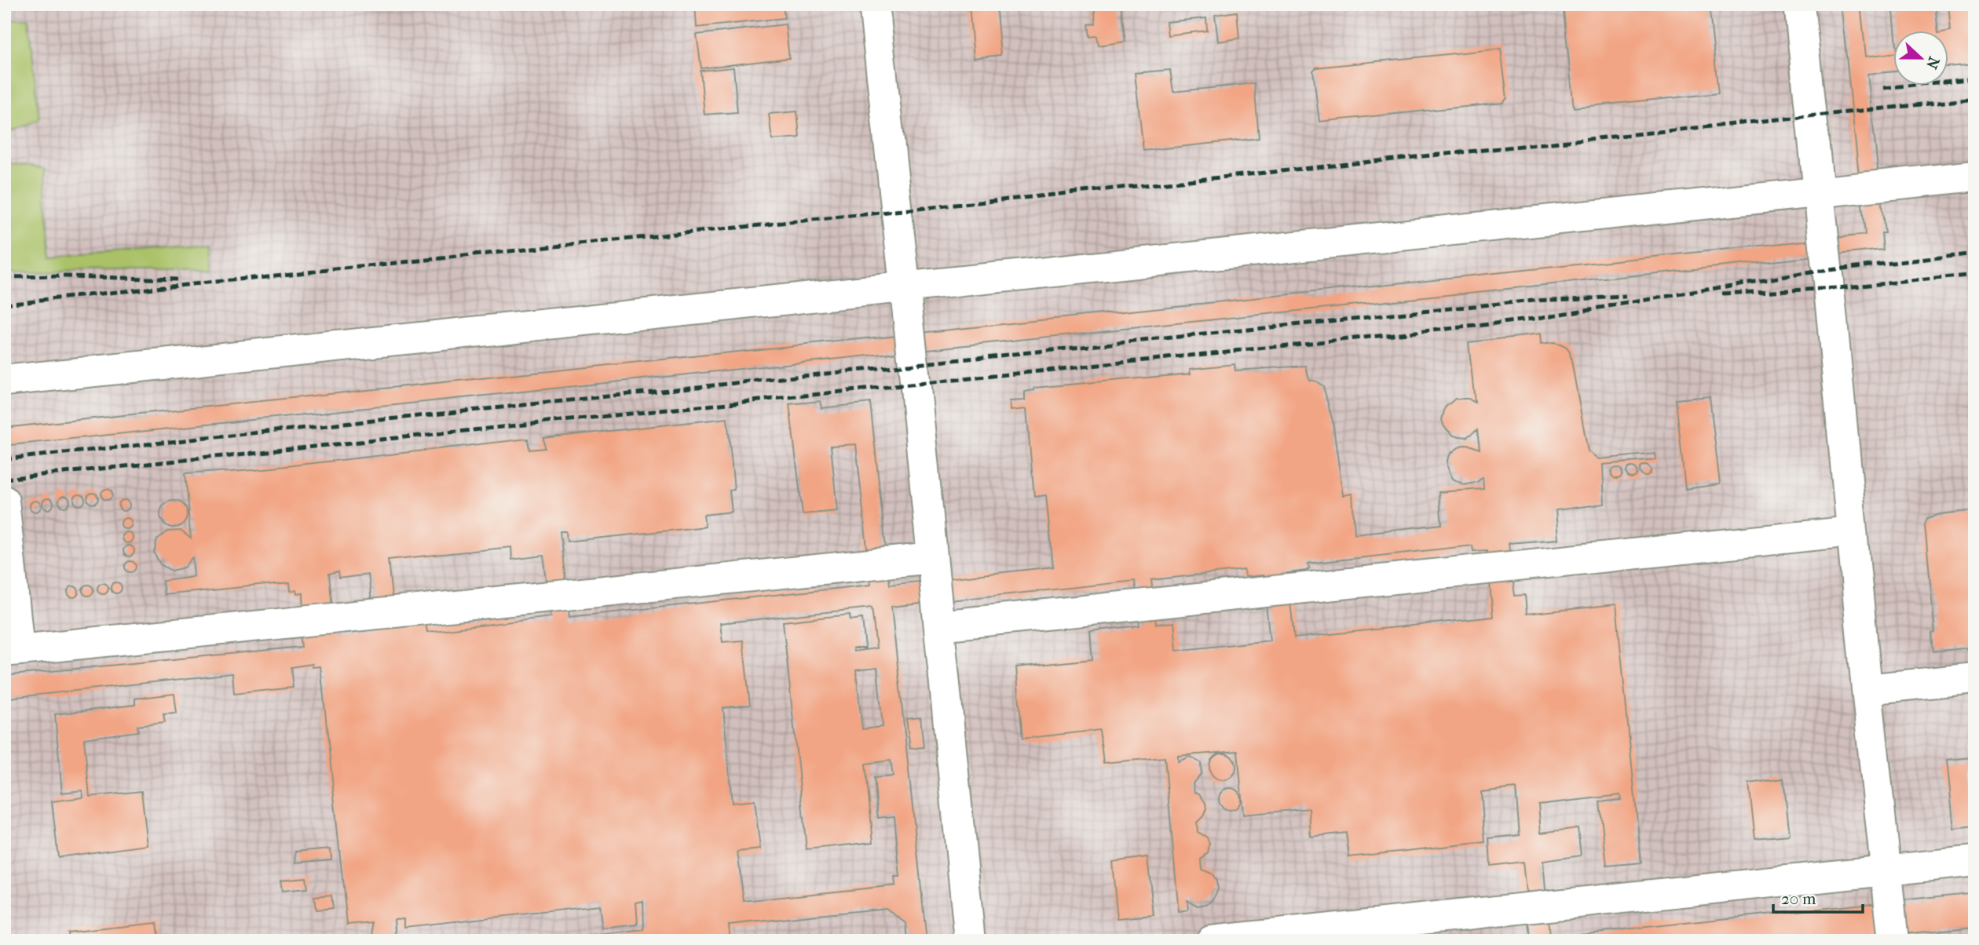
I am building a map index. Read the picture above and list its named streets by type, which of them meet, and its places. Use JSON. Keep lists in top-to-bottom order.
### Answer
{
  "scale_bar": "20 m",
  "north": "right"
}
